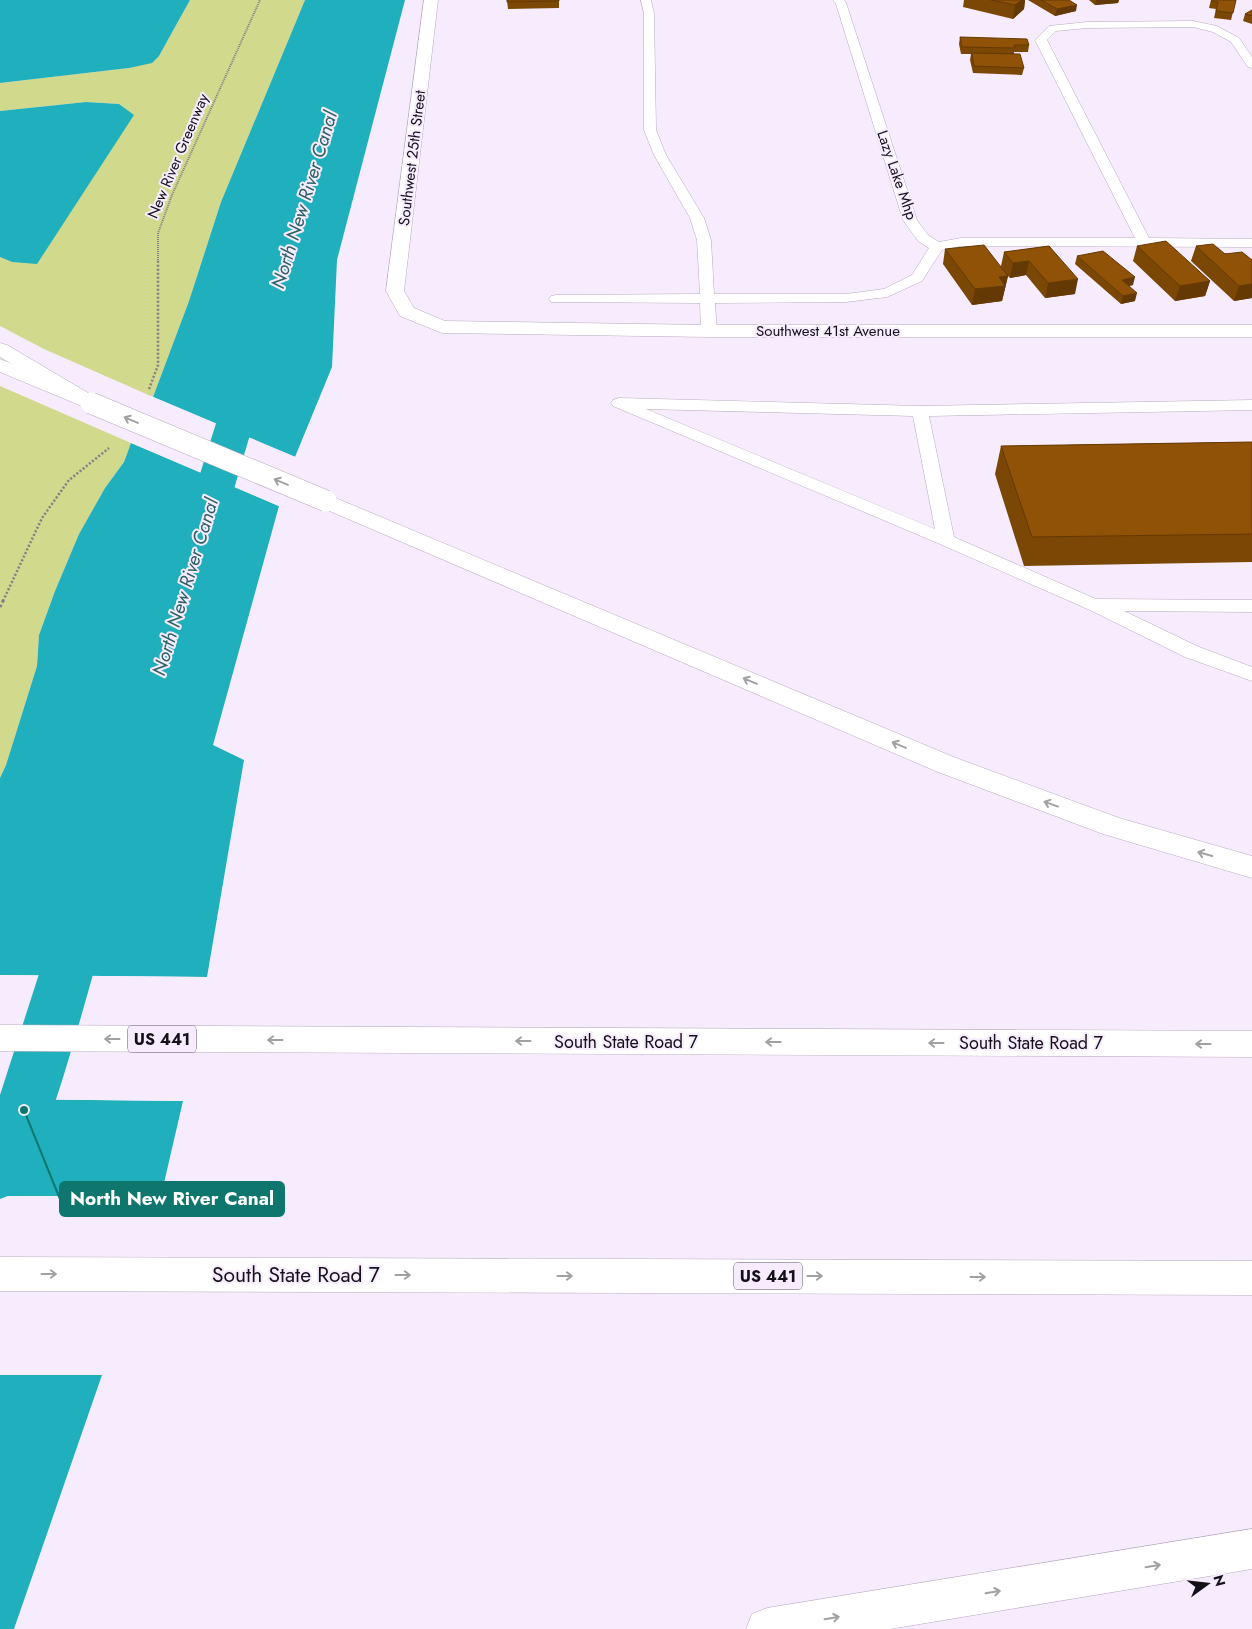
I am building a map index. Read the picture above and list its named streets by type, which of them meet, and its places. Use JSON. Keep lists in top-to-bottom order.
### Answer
{
  "streets": {
    "main road": [
      "Southwest 25th Street",
      "Southwest 41st Avenue",
      "US 441",
      "South State Road 7"
    ],
    "lane": ["Lazy Lake Mhp"],
    "path": ["New River Greenway"]
  },
  "crossings": [
    ["Southwest 25th Street", "Southwest 41st Avenue"]
  ],
  "water": ["North New River Canal"],
  "places": ["North New River Canal"],
  "north": "right"
}
